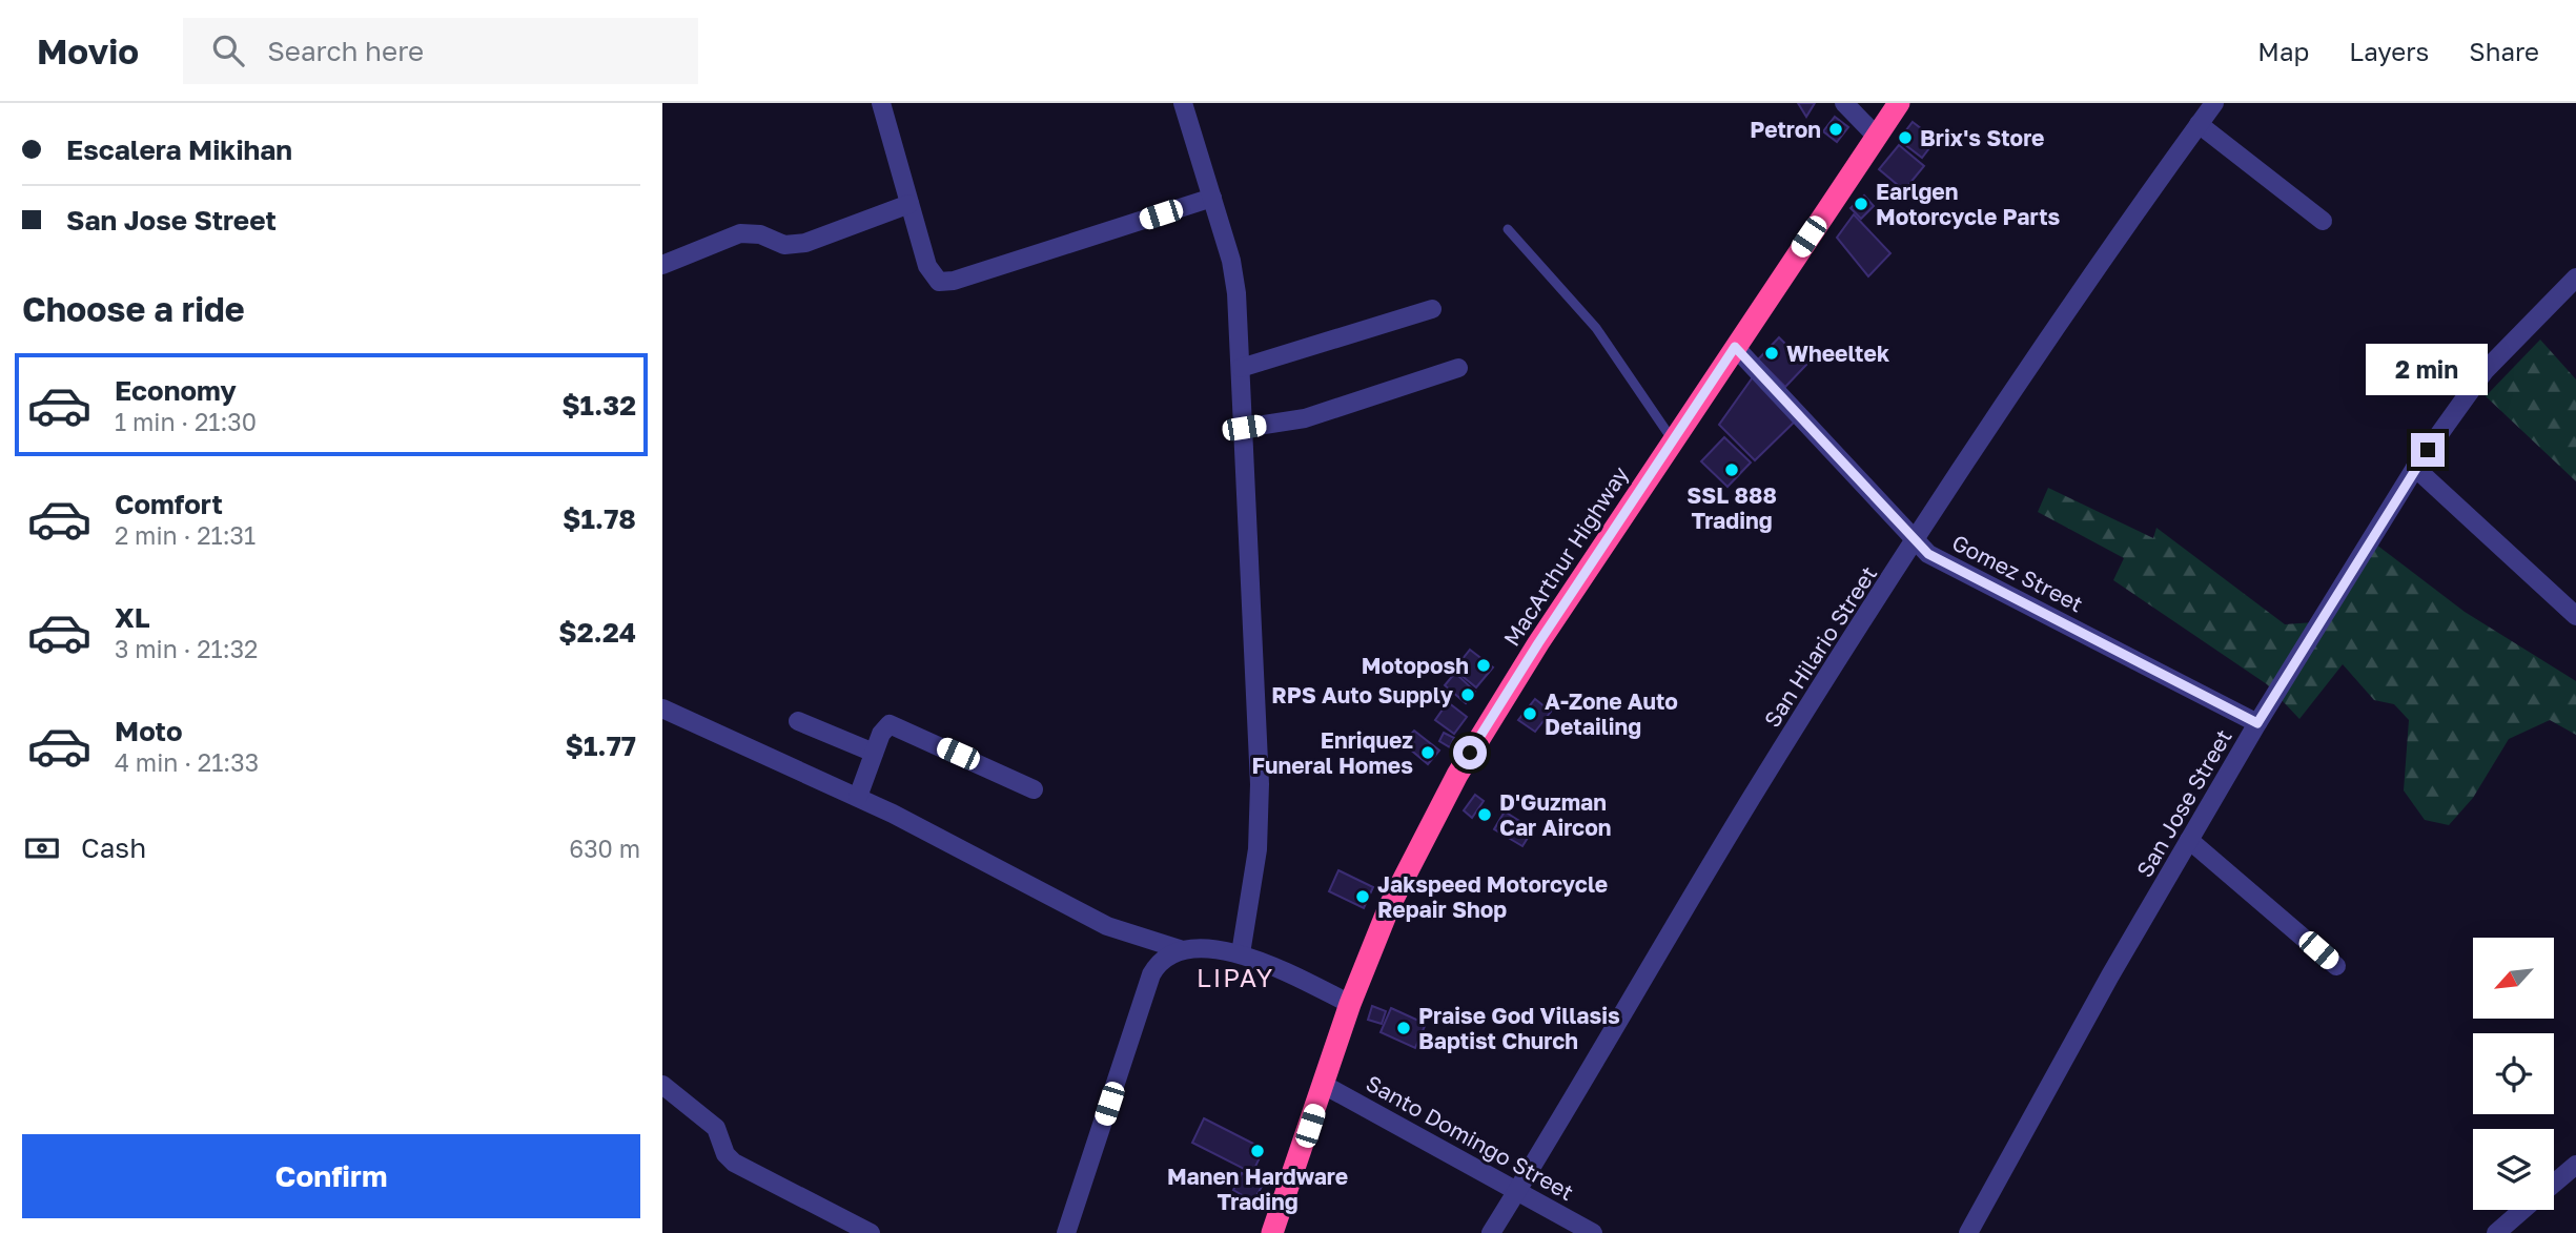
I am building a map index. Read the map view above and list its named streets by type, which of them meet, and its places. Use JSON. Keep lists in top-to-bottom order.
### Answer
{
  "streets": {
    "highway": ["MacArthur Highway"],
    "street": [
      "Gomez Street",
      "San Hilario Street",
      "San Jose Street",
      "Santo Domingo Street"
    ]
  },
  "crossings": [
    ["MacArthur Highway", "Gomez Street"],
    ["MacArthur Highway", "Santo Domingo Street"],
    ["Gomez Street", "San Hilario Street"],
    ["Gomez Street", "San Jose Street"],
    ["San Hilario Street", "Santo Domingo Street"]
  ],
  "districts": ["LIPAY"],
  "places": [
    "Petron",
    "Brix's Store",
    "Earlgen Motorcycle Parts",
    "Wheeltek",
    "SSL 888 Trading",
    "Motoposh",
    "RPS Auto Supply",
    "A-Zone Auto Detailing",
    "Enriquez Funeral Homes",
    "D'Guzman Car Aircon",
    "Jakspeed Motorcycle Repair Shop",
    "Praise God Villasis Baptist Church",
    "Manen Hardware Trading"
  ],
  "north": "bottom left",
  "page": {
    "header": "Movio",
    "search": "Search here",
    "nav": ["Map", "Layers", "Share"],
    "banner": ["Escalera Mikihan", "San Jose Street"],
    "heading": "Choose a ride",
    "bubble": "2 min",
    "list": [
      {
        "name": "Economy",
        "note": "1 min · 21:30",
        "value": "$1.32"
      },
      {
        "name": "Comfort",
        "note": "2 min · 21:31",
        "value": "$1.78"
      },
      {
        "name": "XL",
        "note": "3 min · 21:32",
        "value": "$2.24"
      },
      {
        "name": "Moto",
        "note": "4 min · 21:33",
        "value": "$1.77"
      }
    ],
    "pay": ["Cash", "630 m"],
    "buttons": "Confirm"
  }
}
